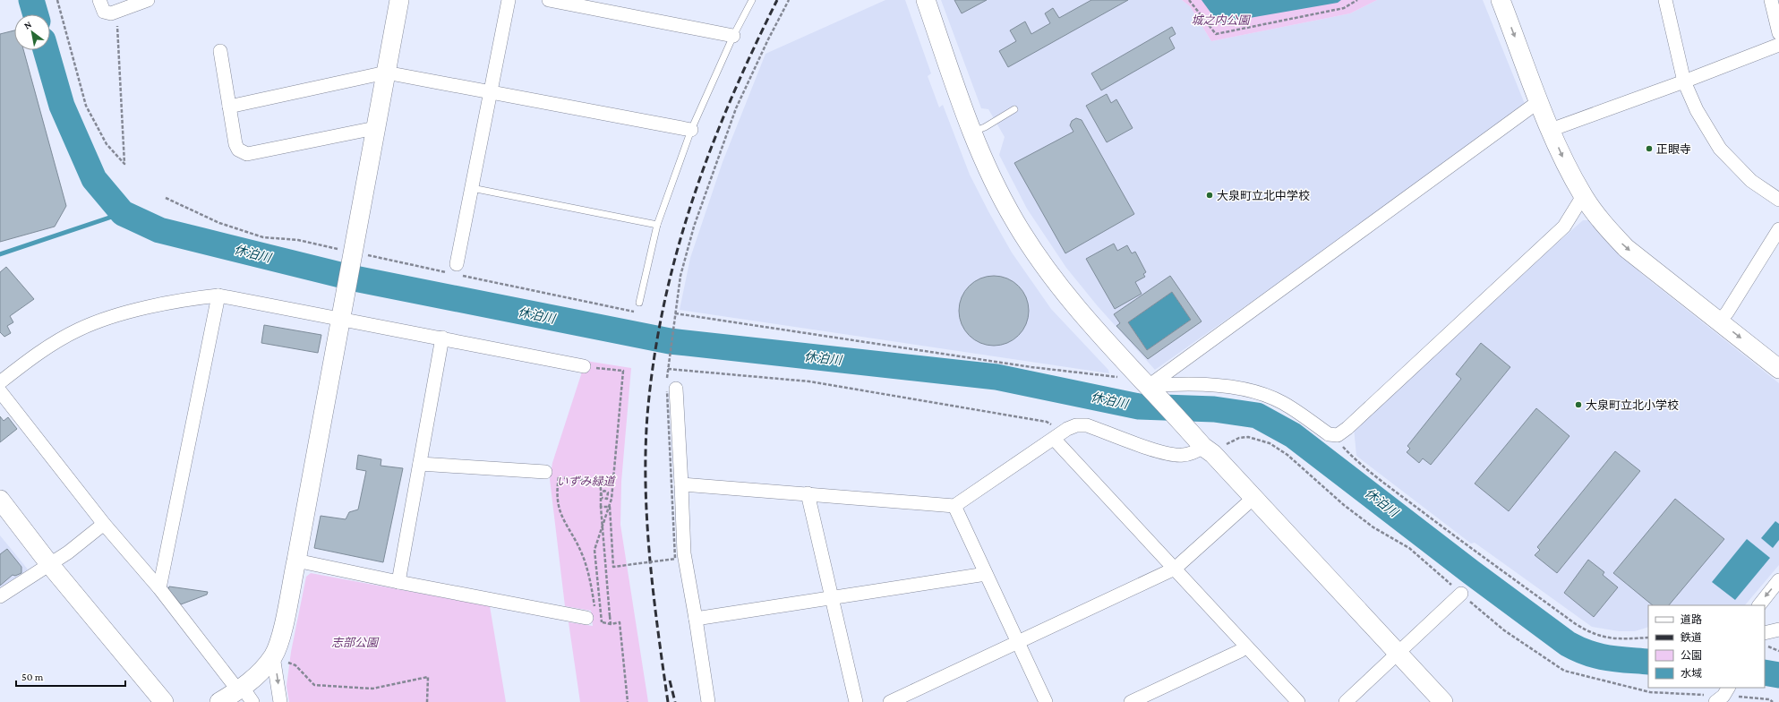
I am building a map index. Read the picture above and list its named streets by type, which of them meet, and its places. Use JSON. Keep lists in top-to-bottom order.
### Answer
{
  "water": ["休泊川"],
  "parks": ["城之内公園", "いずみ緑道", "志部公園"],
  "places": ["正眼寺", "大泉町立北中学校", "大泉町立北小学校"],
  "legend": [
    "道路",
    "鉄道",
    "公園",
    "水域"
  ],
  "scale_bar": "50 m",
  "north": "top left"
}
